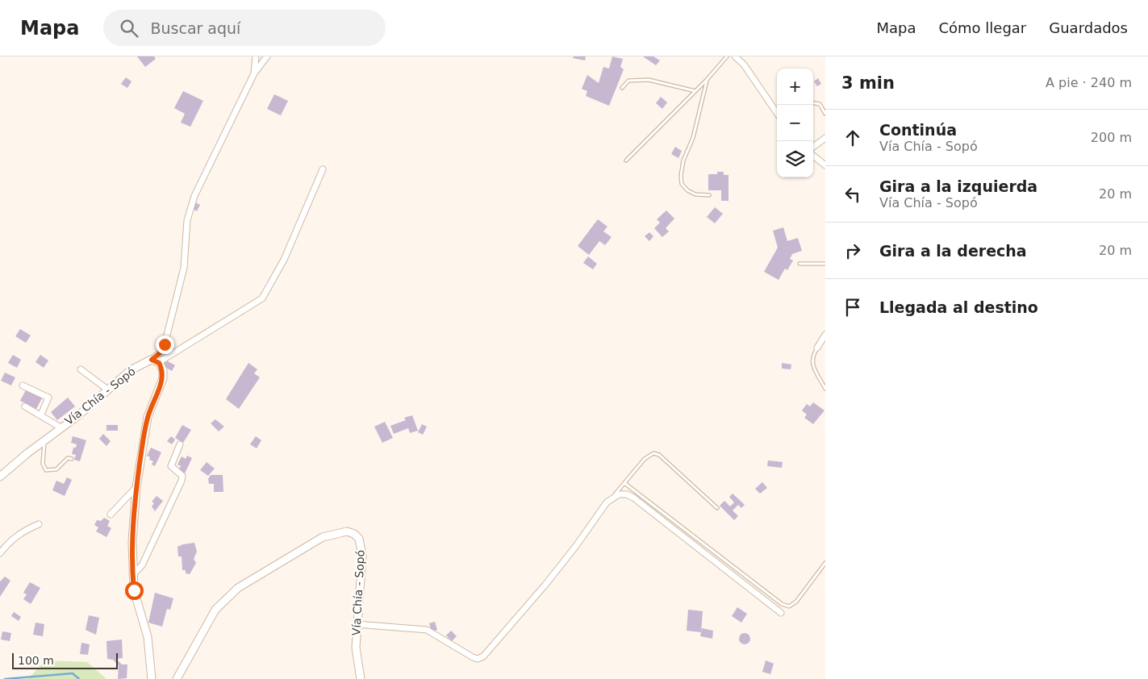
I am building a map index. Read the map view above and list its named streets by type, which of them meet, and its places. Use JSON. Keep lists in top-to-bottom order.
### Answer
{
  "streets": {
    "street": ["Vía Chía - Sopó"]
  },
  "scale_bar": "100 m",
  "page": {
    "header": "Mapa",
    "search": "Buscar aquí",
    "nav": ["Mapa", "Cómo llegar", "Guardados"],
    "heading": ["3 min", "A pie · 240 m"],
    "map_buttons": ["+", "−"],
    "list": [
      ["Continúa", "Vía Chía - Sopó", "200 m"],
      ["Gira a la izquierda", "Vía Chía - Sopó", "20 m"],
      ["Gira a la derecha", "20 m"],
      "Llegada al destino"
    ],
    "scale": "100 m"
  }
}
